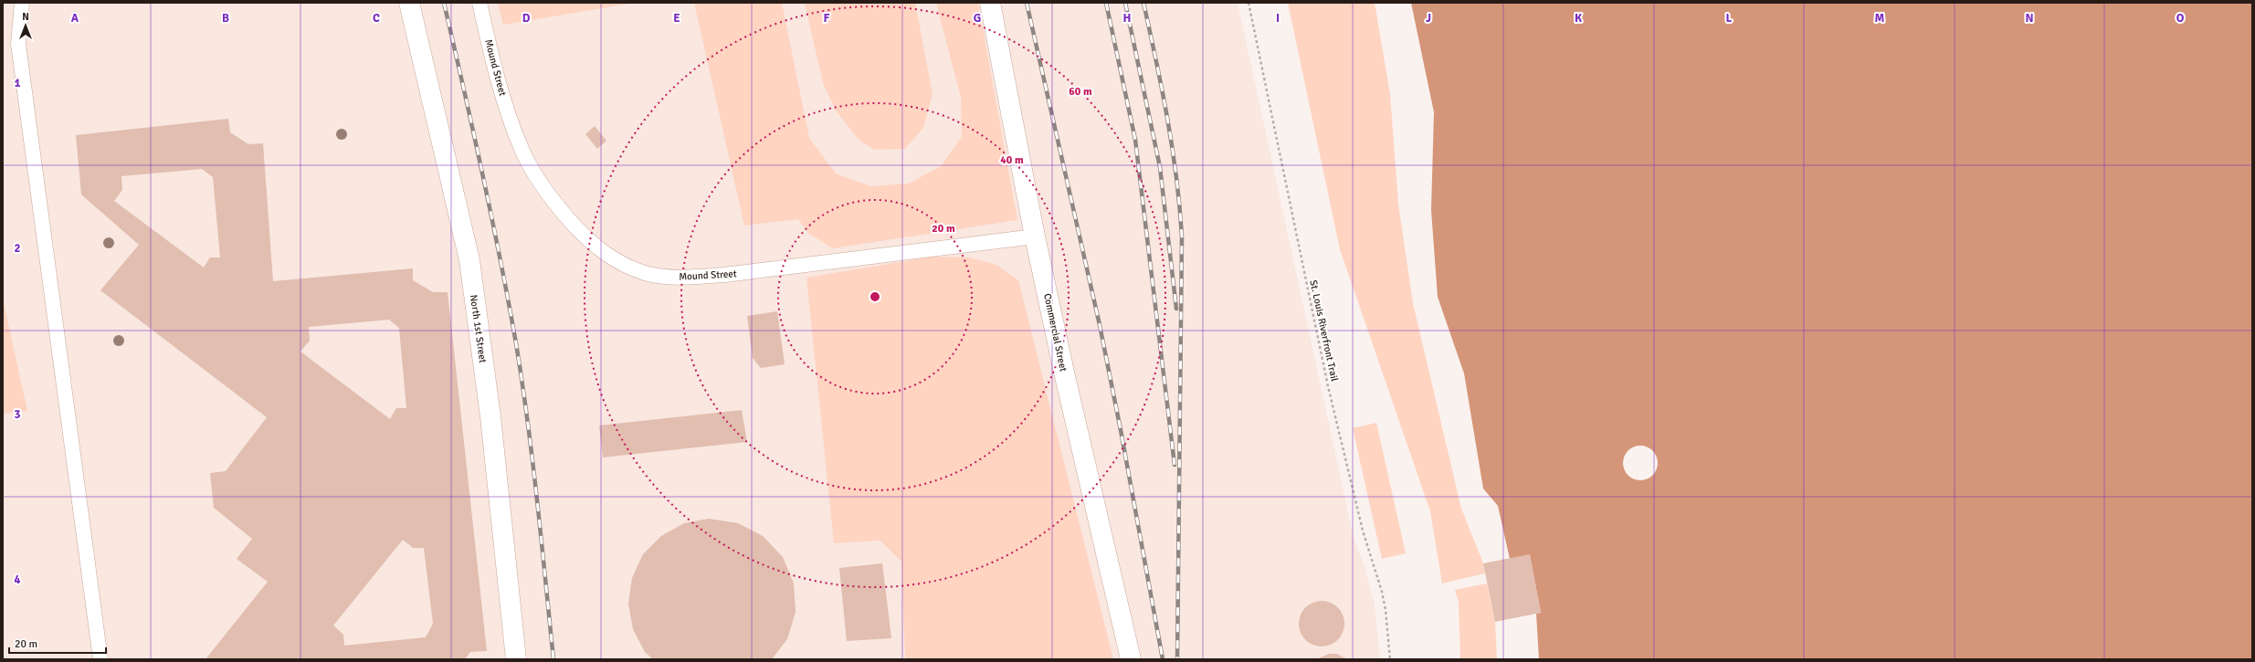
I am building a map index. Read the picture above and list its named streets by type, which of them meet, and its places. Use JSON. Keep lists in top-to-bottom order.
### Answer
{
  "streets": {
    "street": ["North 1st Street", "Commercial Street"],
    "lane": ["Mound Street"],
    "path": ["St. Louis Riverfront Trail"]
  },
  "crossings": [
    ["Mound Street", "Commercial Street"]
  ],
  "scale_bar": "20 m",
  "north": "top",
  "grid": {
    "columns": [
      "A",
      "B",
      "C",
      "D",
      "E",
      "F",
      "G",
      "H",
      "I",
      "J",
      "K",
      "L",
      "M",
      "N",
      "O"
    ],
    "rows": [
      "1",
      "2",
      "3",
      "4"
    ]
  },
  "rings": ["60 m", "40 m", "20 m"]
}
